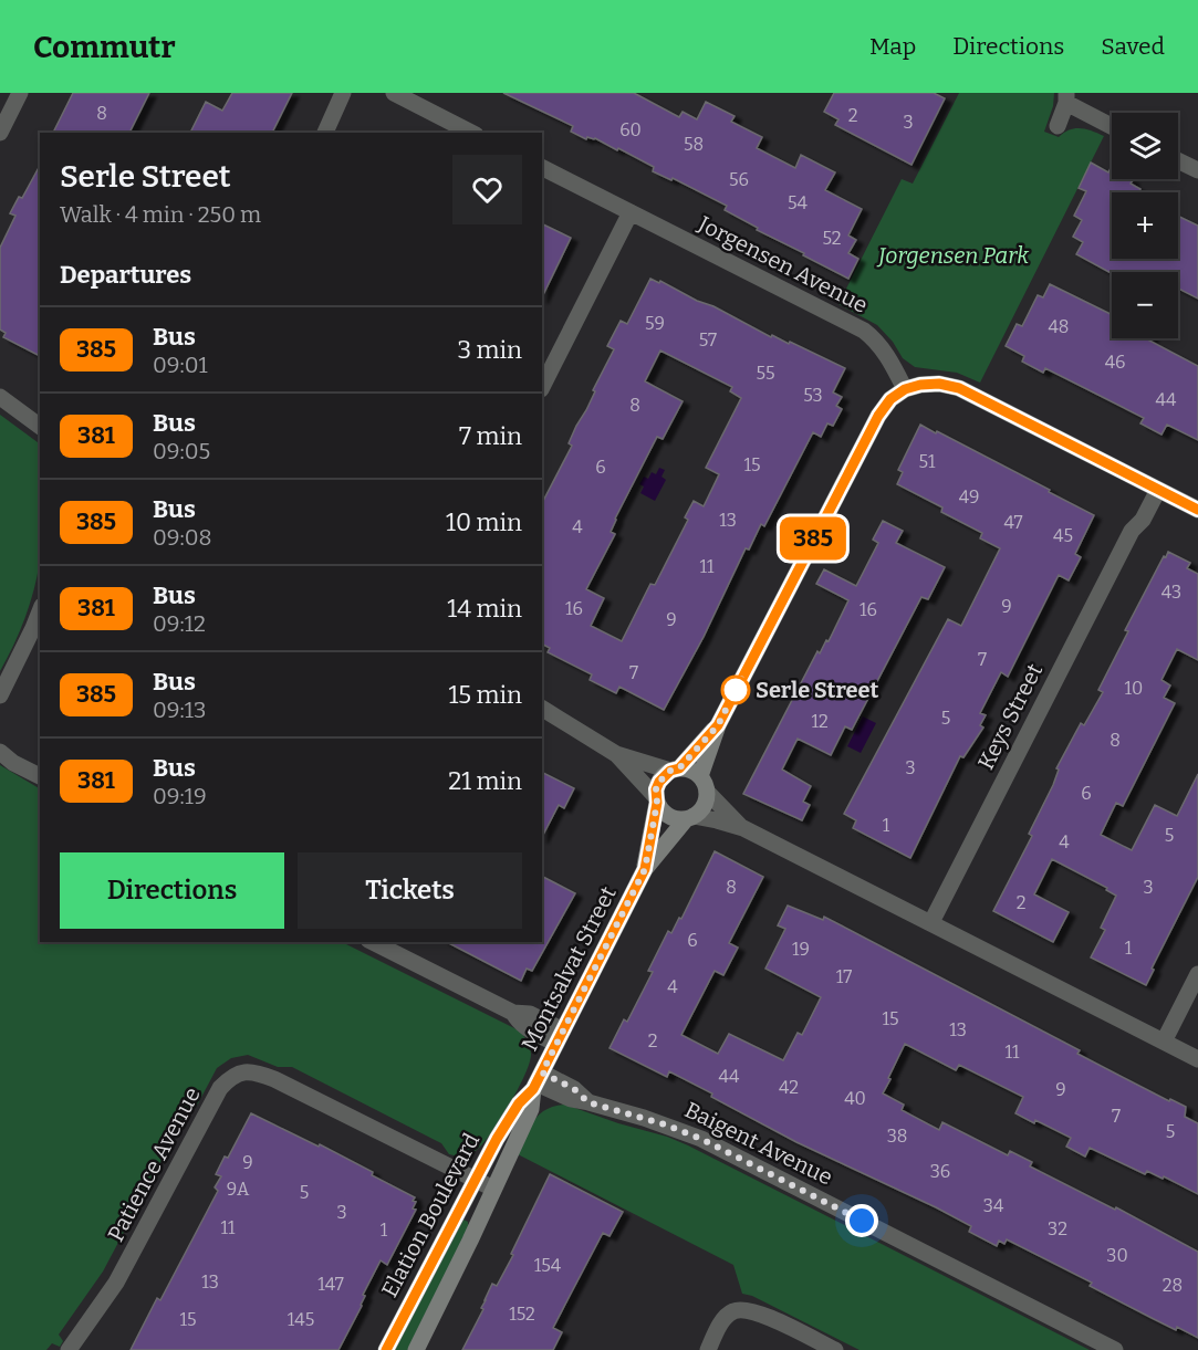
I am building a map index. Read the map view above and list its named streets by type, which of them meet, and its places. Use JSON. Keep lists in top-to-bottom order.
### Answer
{
  "streets": {
    "street": [
      "Jorgensen Avenue",
      "Keys Street",
      "Montsalvat Street",
      "Baigent Avenue",
      "Patience Avenue",
      "Elation Boulevard"
    ]
  },
  "crossings": [
    ["Montsalvat Street", "Baigent Avenue"],
    ["Montsalvat Street", "Elation Boulevard"],
    ["Patience Avenue", "Elation Boulevard"]
  ],
  "parks": ["Jorgensen Park"],
  "places": ["Serle Street"],
  "lines": ["bus line 385"],
  "house_numbers": [
    "8",
    "2",
    "3",
    "60",
    "58",
    "56",
    "54",
    "52",
    "59",
    "48",
    "57",
    "46",
    "55",
    "53",
    "44",
    "8",
    "51",
    "15",
    "6",
    "49",
    "13",
    "47",
    "4",
    "45",
    "11",
    "43",
    "9",
    "16",
    "16",
    "9",
    "7",
    "7",
    "10",
    "5",
    "12",
    "8",
    "3",
    "6",
    "1",
    "5",
    "4",
    "8",
    "3",
    "2",
    "6",
    "1",
    "19",
    "17",
    "4",
    "15",
    "13",
    "2",
    "11",
    "44",
    "42",
    "9",
    "40",
    "7",
    "5",
    "38",
    "9",
    "36",
    "9A",
    "5",
    "34",
    "3",
    "11",
    "32",
    "1",
    "30",
    "154",
    "13",
    "147",
    "28",
    "152",
    "15",
    "145"
  ],
  "page": {
    "header": "Commutr",
    "nav": ["Map", "Directions", "Saved"],
    "on_map": "385",
    "map_buttons": ["+", "−"],
    "heading": [
      ["Serle Street", "Walk · 4 min · 250 m"],
      "Departures"
    ],
    "list": [
      {
        "mark": "385",
        "name": "Bus",
        "note": "09:01",
        "value": "3 min"
      },
      {
        "mark": "381",
        "name": "Bus",
        "note": "09:05",
        "value": "7 min"
      },
      {
        "mark": "385",
        "name": "Bus",
        "note": "09:08",
        "value": "10 min"
      },
      {
        "mark": "381",
        "name": "Bus",
        "note": "09:12",
        "value": "14 min"
      },
      {
        "mark": "385",
        "name": "Bus",
        "note": "09:13",
        "value": "15 min"
      },
      {
        "mark": "381",
        "name": "Bus",
        "note": "09:19",
        "value": "21 min"
      }
    ],
    "buttons": ["Directions", "Tickets"]
  }
}
